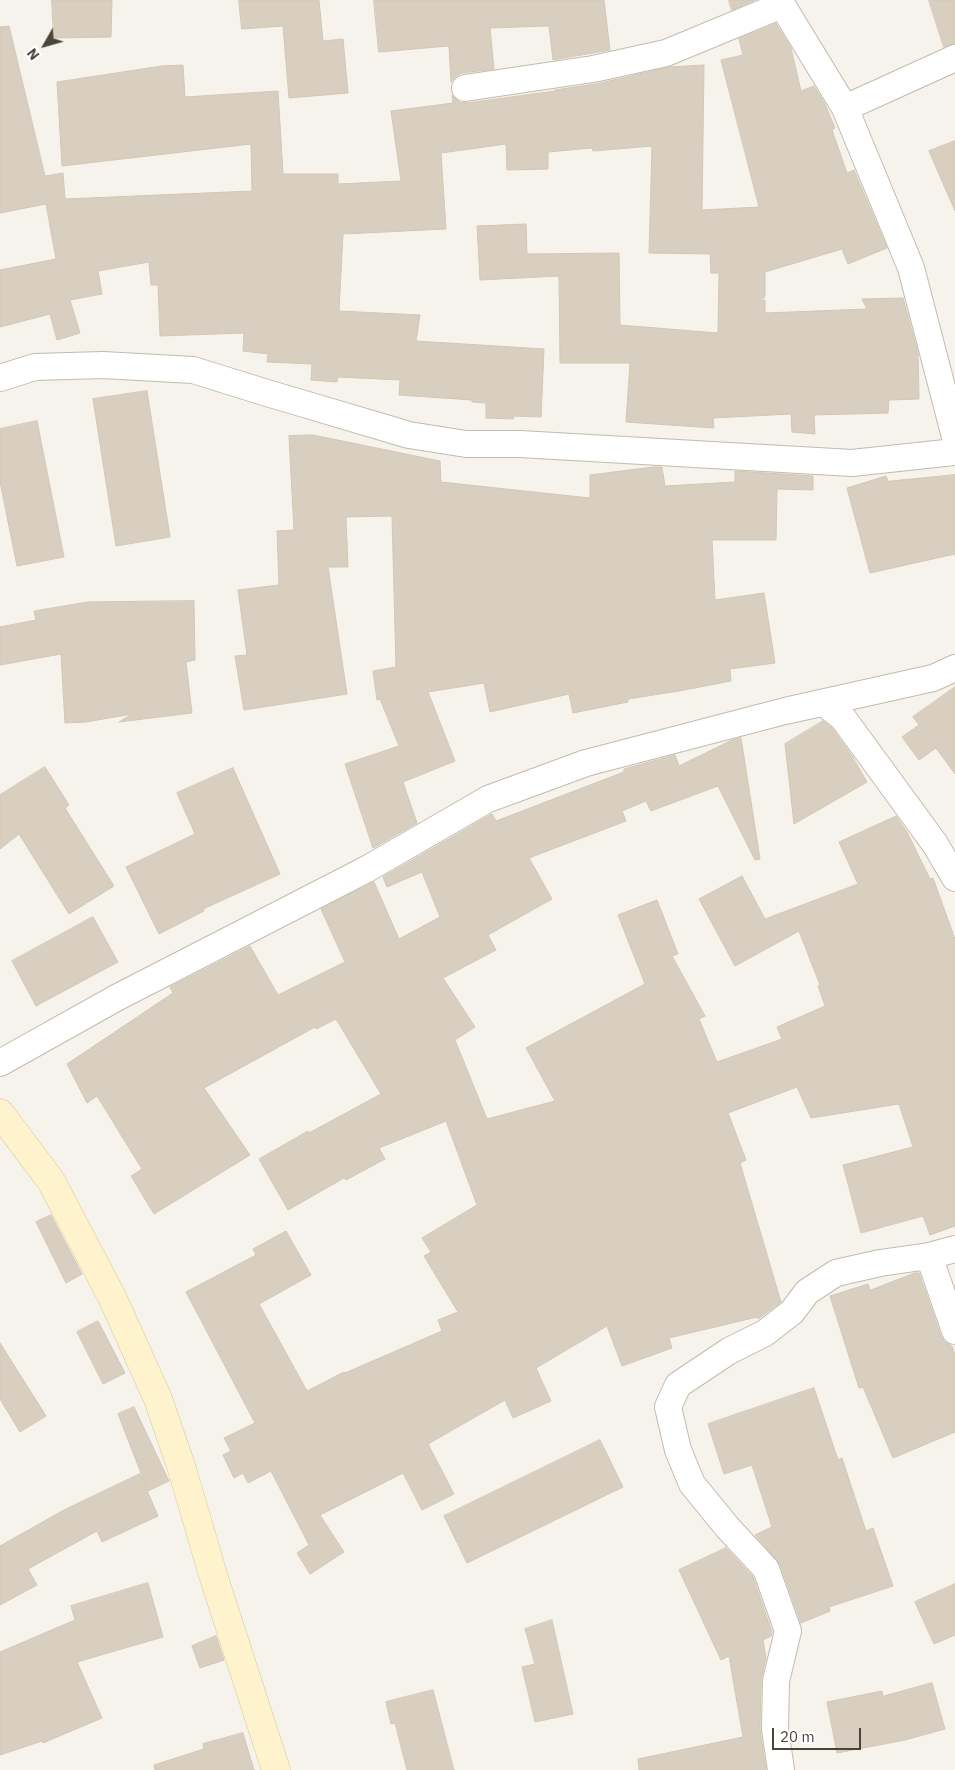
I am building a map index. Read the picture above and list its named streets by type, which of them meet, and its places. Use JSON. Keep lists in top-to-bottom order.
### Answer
{
  "scale_bar": "20 m",
  "north": "bottom left"
}
